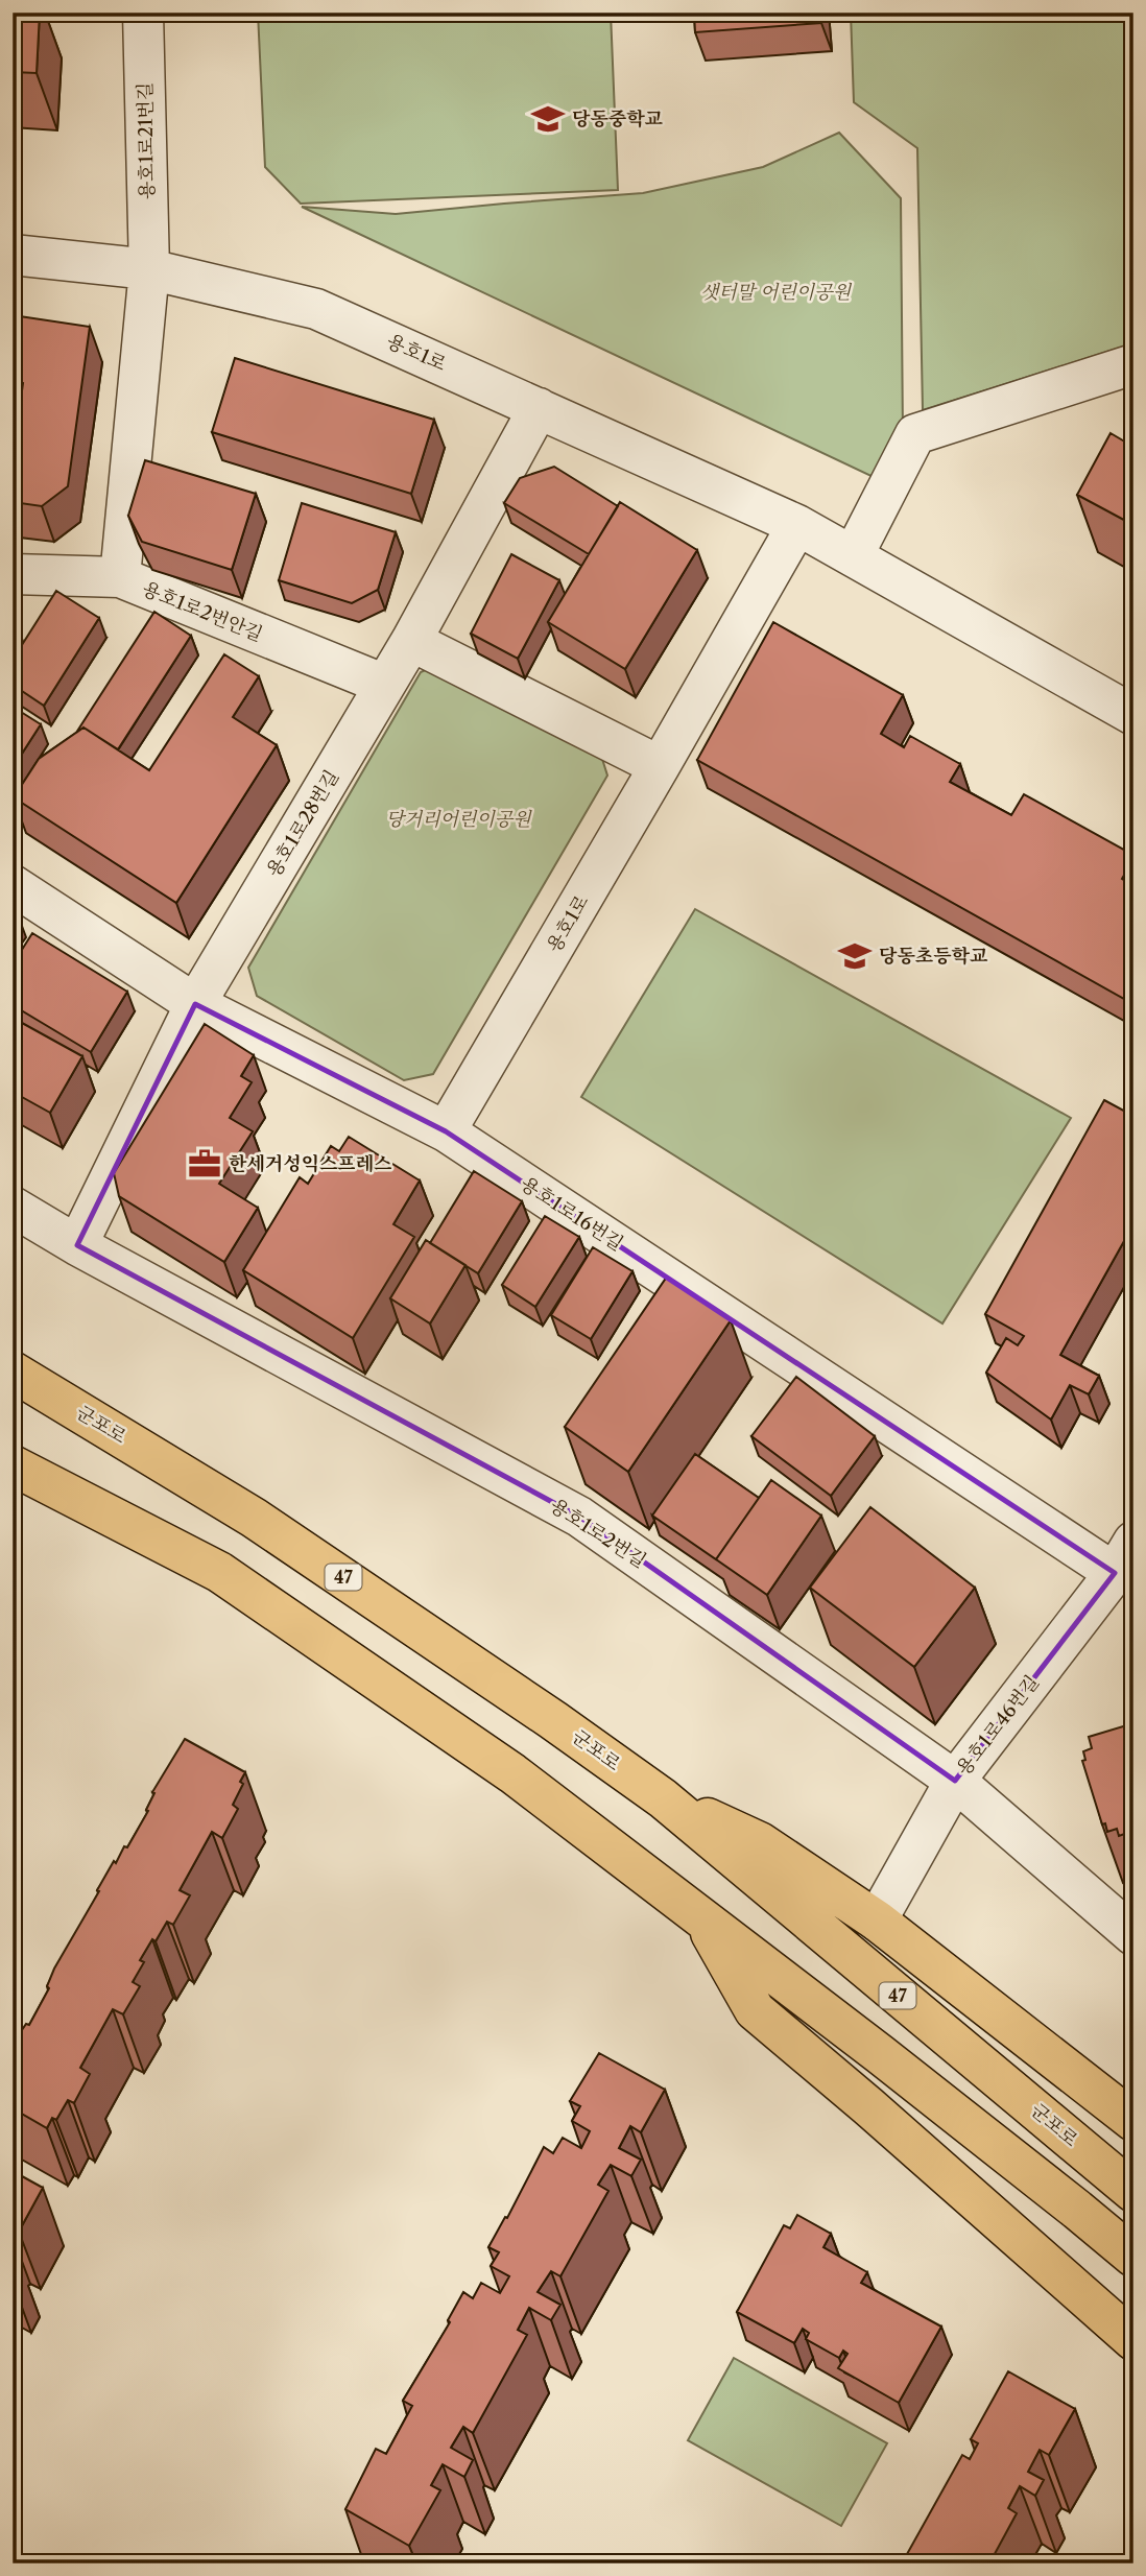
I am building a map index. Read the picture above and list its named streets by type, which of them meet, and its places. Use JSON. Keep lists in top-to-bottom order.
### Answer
{
  "streets": {
    "main road": ["군포로", "47"],
    "street": [
      "용호1로21번길",
      "용호1로",
      "용호1로2번안길",
      "용호1로28번길",
      "용호1로16번길",
      "용호1로2번길",
      "용호1로46번길"
    ]
  },
  "crossings": [
    ["용호1로21번길", "용호1로"],
    ["용호1로21번길", "용호1로2번안길"],
    ["용호1로", "용호1로28번길"],
    ["용호1로", "용호1로16번길"],
    ["용호1로2번안길", "용호1로28번길"],
    ["용호1로28번길", "용호1로16번길"],
    ["용호1로28번길", "용호1로2번길"],
    ["용호1로16번길", "용호1로46번길"],
    ["용호1로2번길", "용호1로46번길"]
  ],
  "parks": ["샛터말 어린이공원", "당거리어린이공원"],
  "places": {
    "school or university": ["당동중학교", "당동초등학교"],
    "office": ["한세거성익스프레스"]
  }
}
